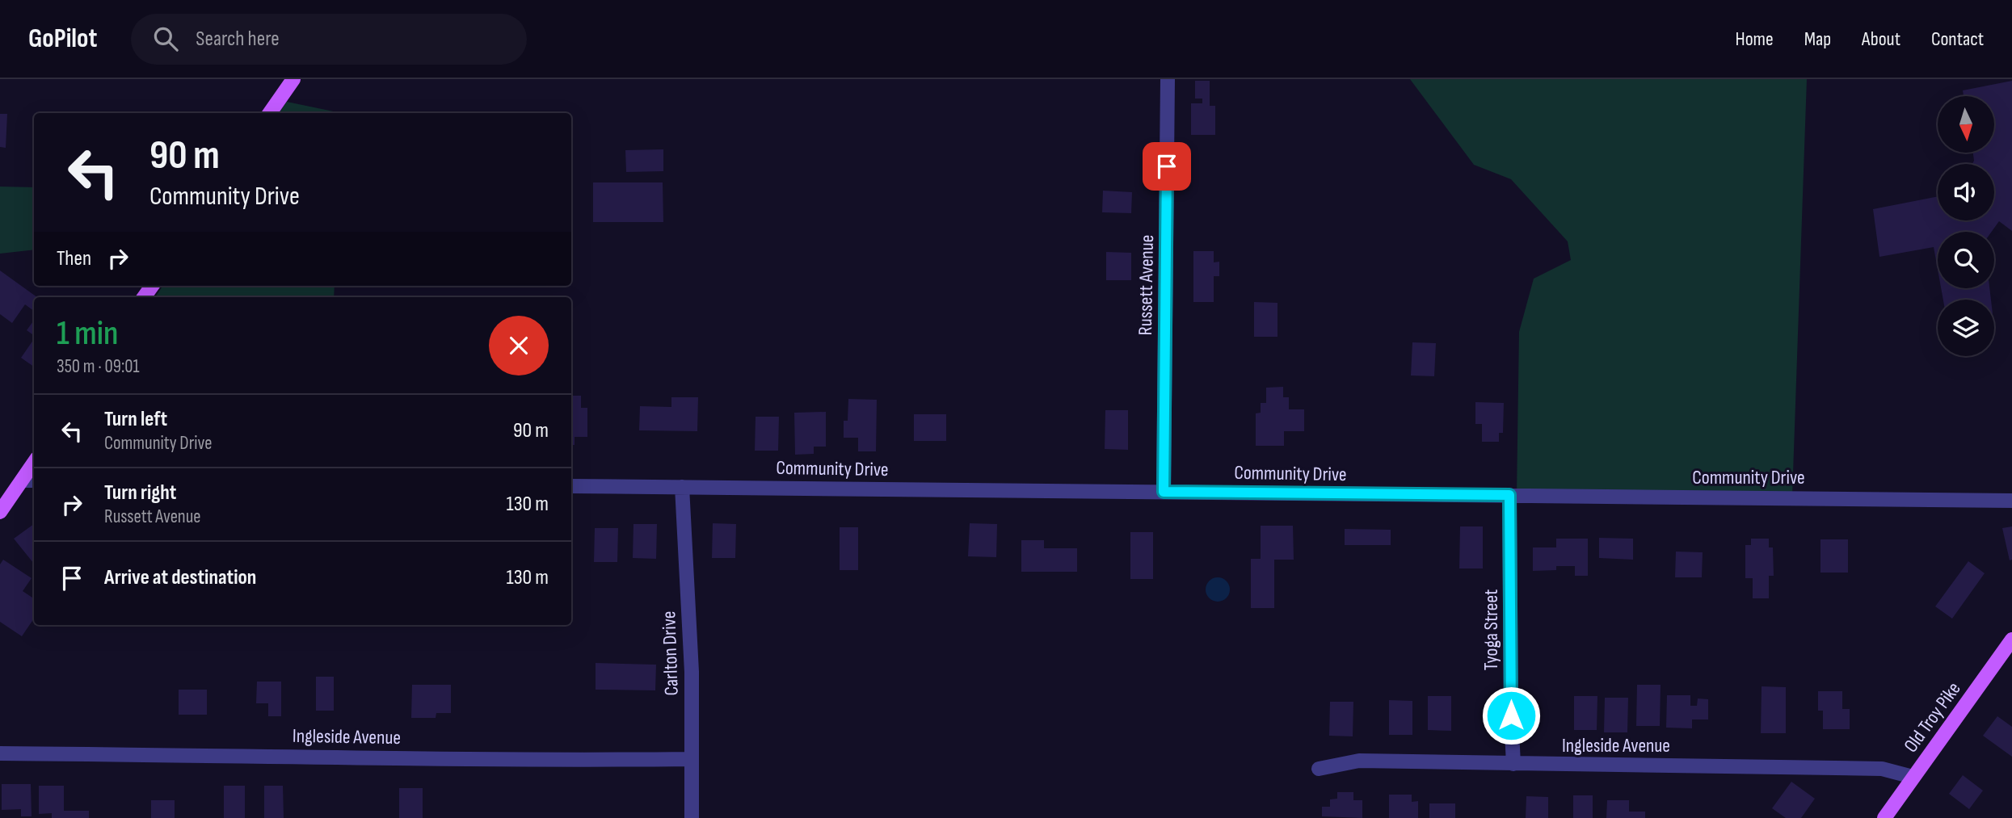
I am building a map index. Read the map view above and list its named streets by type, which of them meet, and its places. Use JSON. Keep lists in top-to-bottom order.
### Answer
{
  "streets": {
    "main road": ["Old Troy Pike"],
    "street": [
      "Russett Avenue",
      "Community Drive",
      "Tyoga Street",
      "Carlton Drive",
      "Ingleside Avenue"
    ]
  },
  "crossings": [
    ["Russett Avenue", "Community Drive"],
    ["Community Drive", "Tyoga Street"],
    ["Community Drive", "Carlton Drive"],
    ["Tyoga Street", "Ingleside Avenue"],
    ["Carlton Drive", "Ingleside Avenue"],
    ["Old Troy Pike", "Ingleside Avenue"]
  ],
  "north": "bottom",
  "page": {
    "header": "GoPilot",
    "search": "Search here",
    "nav": [
      "Home",
      "Map",
      "About",
      "Contact"
    ],
    "turn": ["90 m", "Community Drive"],
    "then": "Then",
    "heading": ["1 min", "350 m · 09:01"],
    "list": [
      {
        "name": "Turn left",
        "note": "Community Drive",
        "value": "90 m"
      },
      {
        "name": "Turn right",
        "note": "Russett Avenue",
        "value": "130 m"
      },
      {
        "name": "Arrive at destination",
        "value": "130 m"
      }
    ]
  }
}
